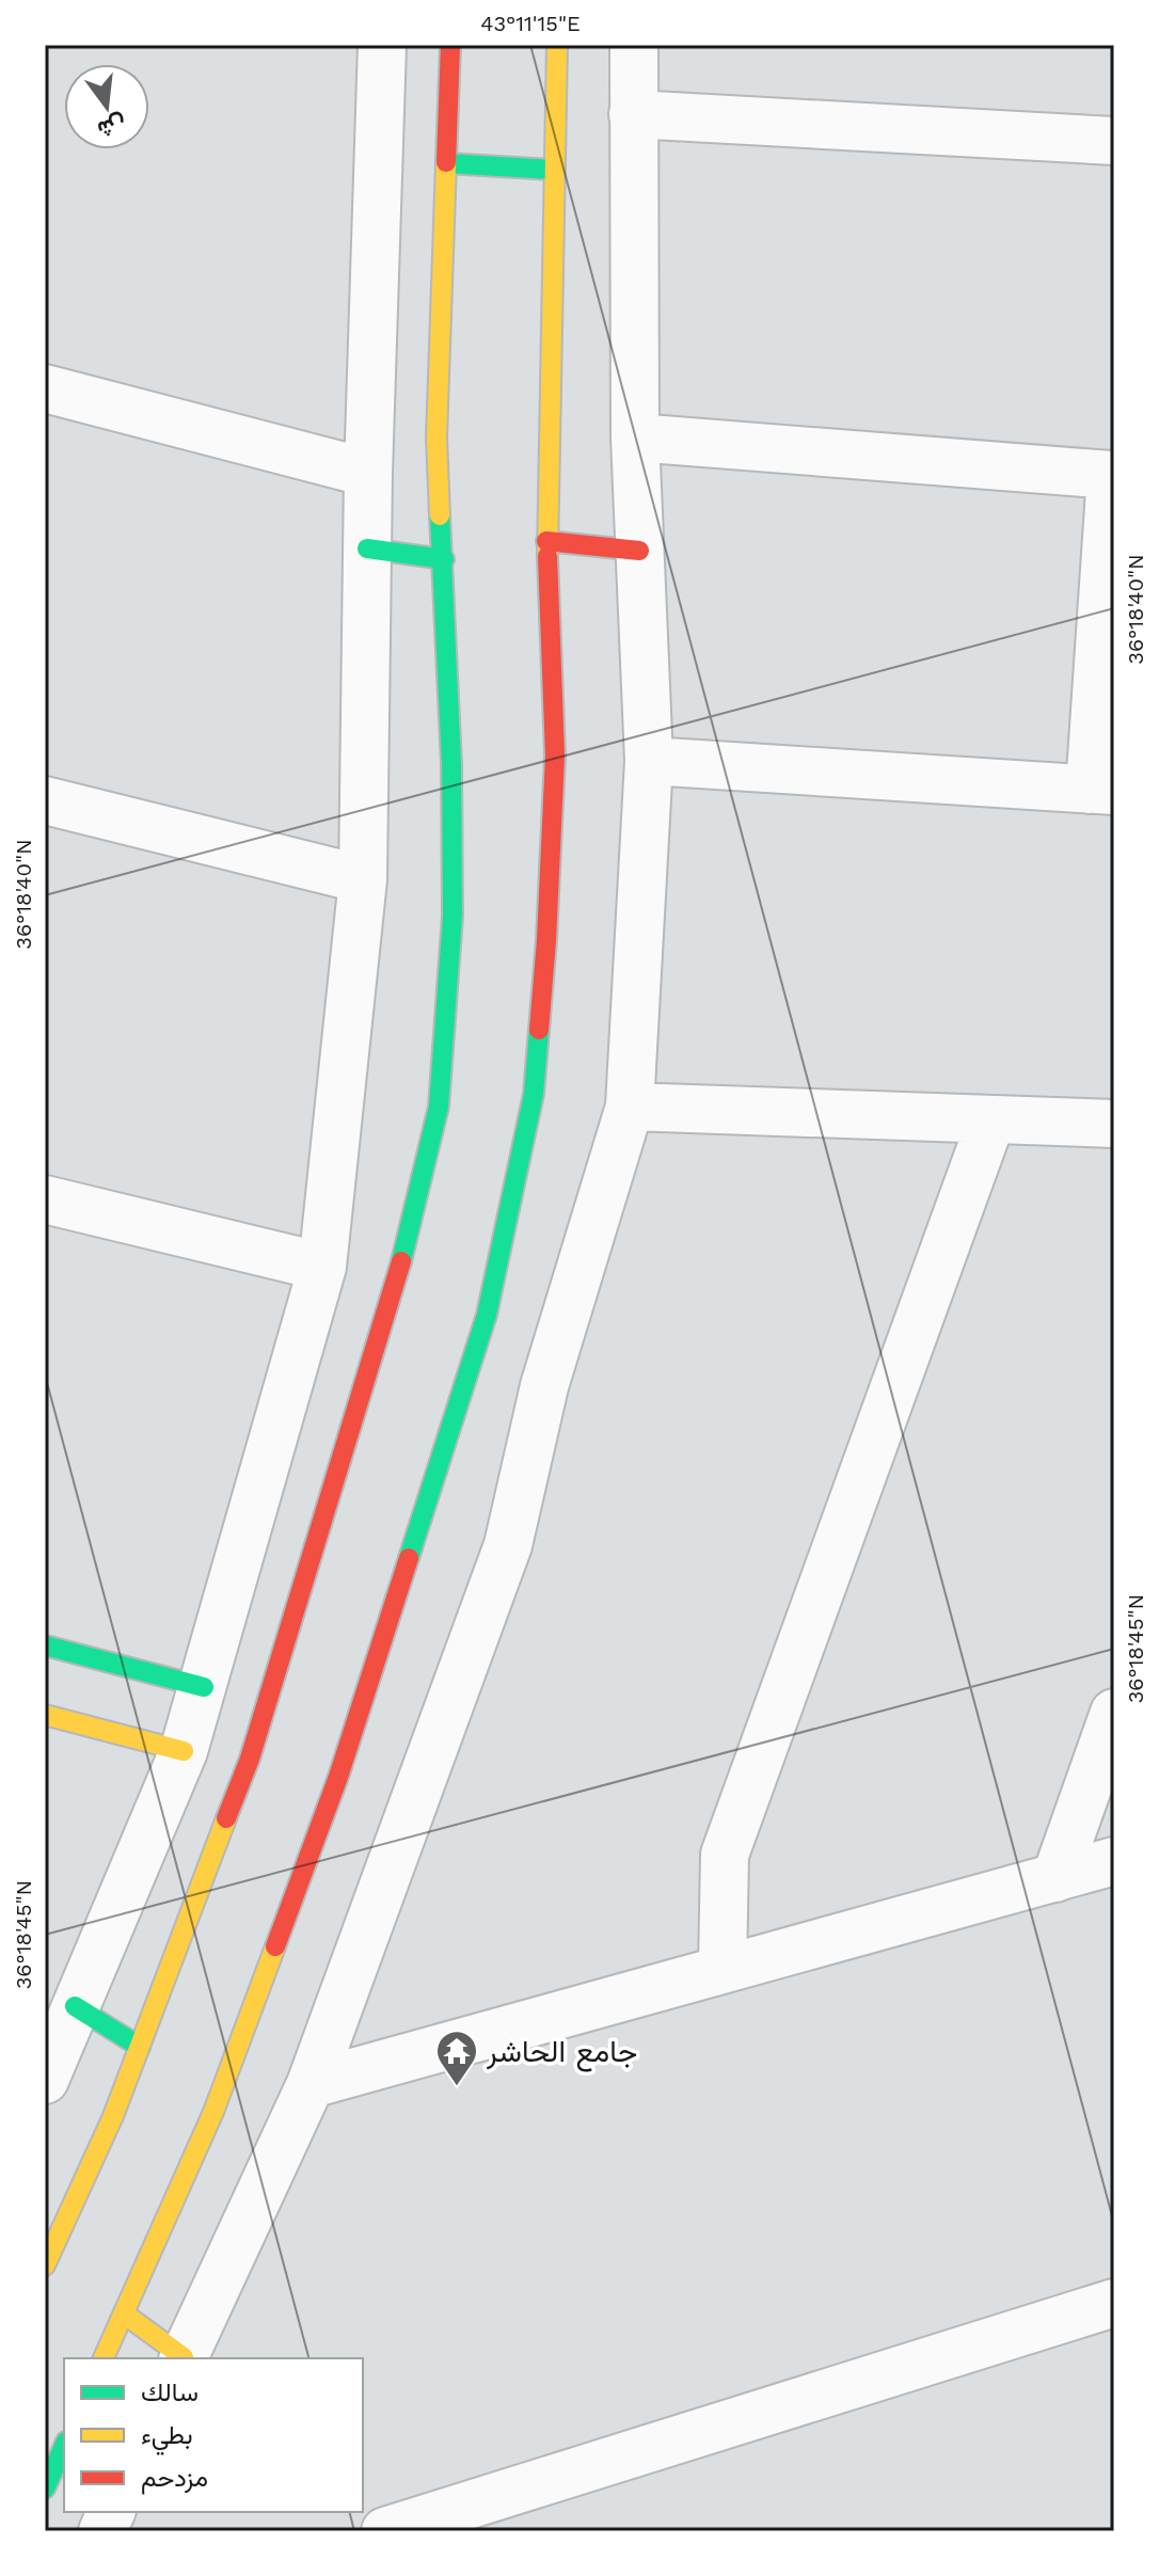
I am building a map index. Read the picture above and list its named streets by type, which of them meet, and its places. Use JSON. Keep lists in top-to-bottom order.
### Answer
{
  "places": {
    "temple": ["جامع الحاشر"]
  },
  "legend": ["سالك", "بطيء", "مزدحم"],
  "north": "bottom",
  "coordinates": ["43°11'15\"E", "36°18'40\"N", "36°18'45\"N"]
}
